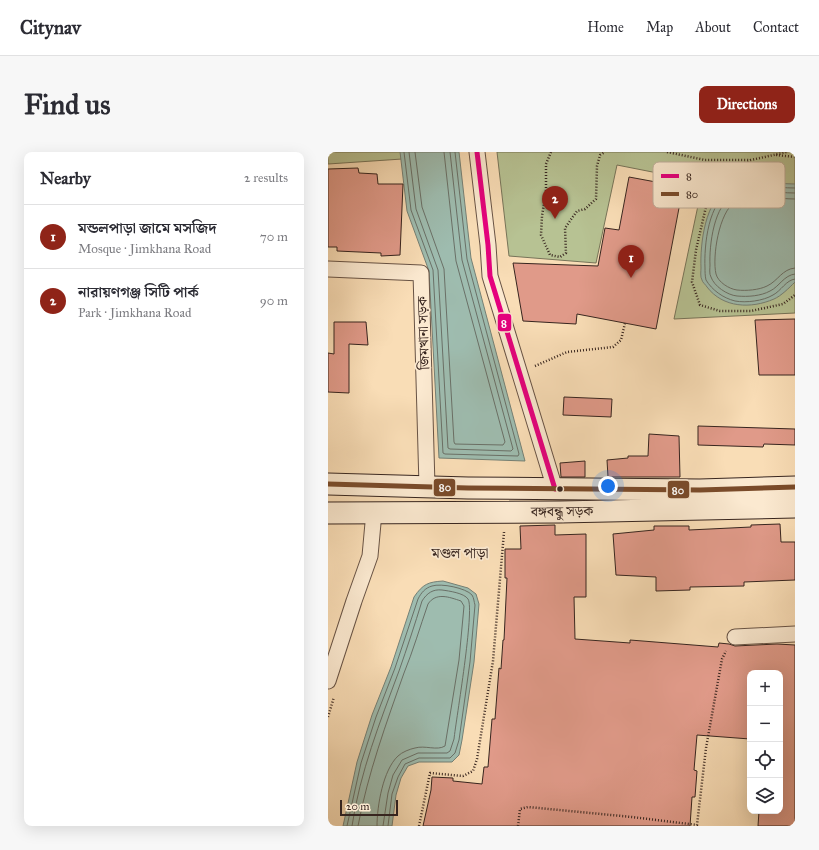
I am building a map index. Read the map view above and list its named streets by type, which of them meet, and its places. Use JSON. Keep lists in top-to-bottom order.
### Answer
{
  "streets": {
    "main road": ["বঙ্গবন্ধু সড়ক"],
    "street": ["জিমখানা সড়ক"]
  },
  "crossings": [
    ["জিমখানা সড়ক", "বঙ্গবন্ধু সড়ক"]
  ],
  "districts": ["মণ্ডল পাড়া"],
  "lines": ["transit line 8", "transit line 80"],
  "legend": ["8", "80"],
  "scale_bar": "20 m",
  "page": {
    "header": "Citynav",
    "nav": [
      "Home",
      "Map",
      "About",
      "Contact"
    ],
    "buttons": "Directions",
    "title": "Find us",
    "heading": ["Nearby", "2 results"],
    "pins": ["2", "1"],
    "list": [
      {
        "mark": "1",
        "name": "মন্ডলপাড়া জামে মসজিদ",
        "note": "Mosque · Jimkhana Road",
        "value": "70 m"
      },
      {
        "mark": "2",
        "name": "নারায়ণগঞ্জ সিটি পার্ক",
        "note": "Park · Jimkhana Road",
        "value": "90 m"
      }
    ],
    "map_buttons": ["+", "−"],
    "scale": "20 m"
  }
}
